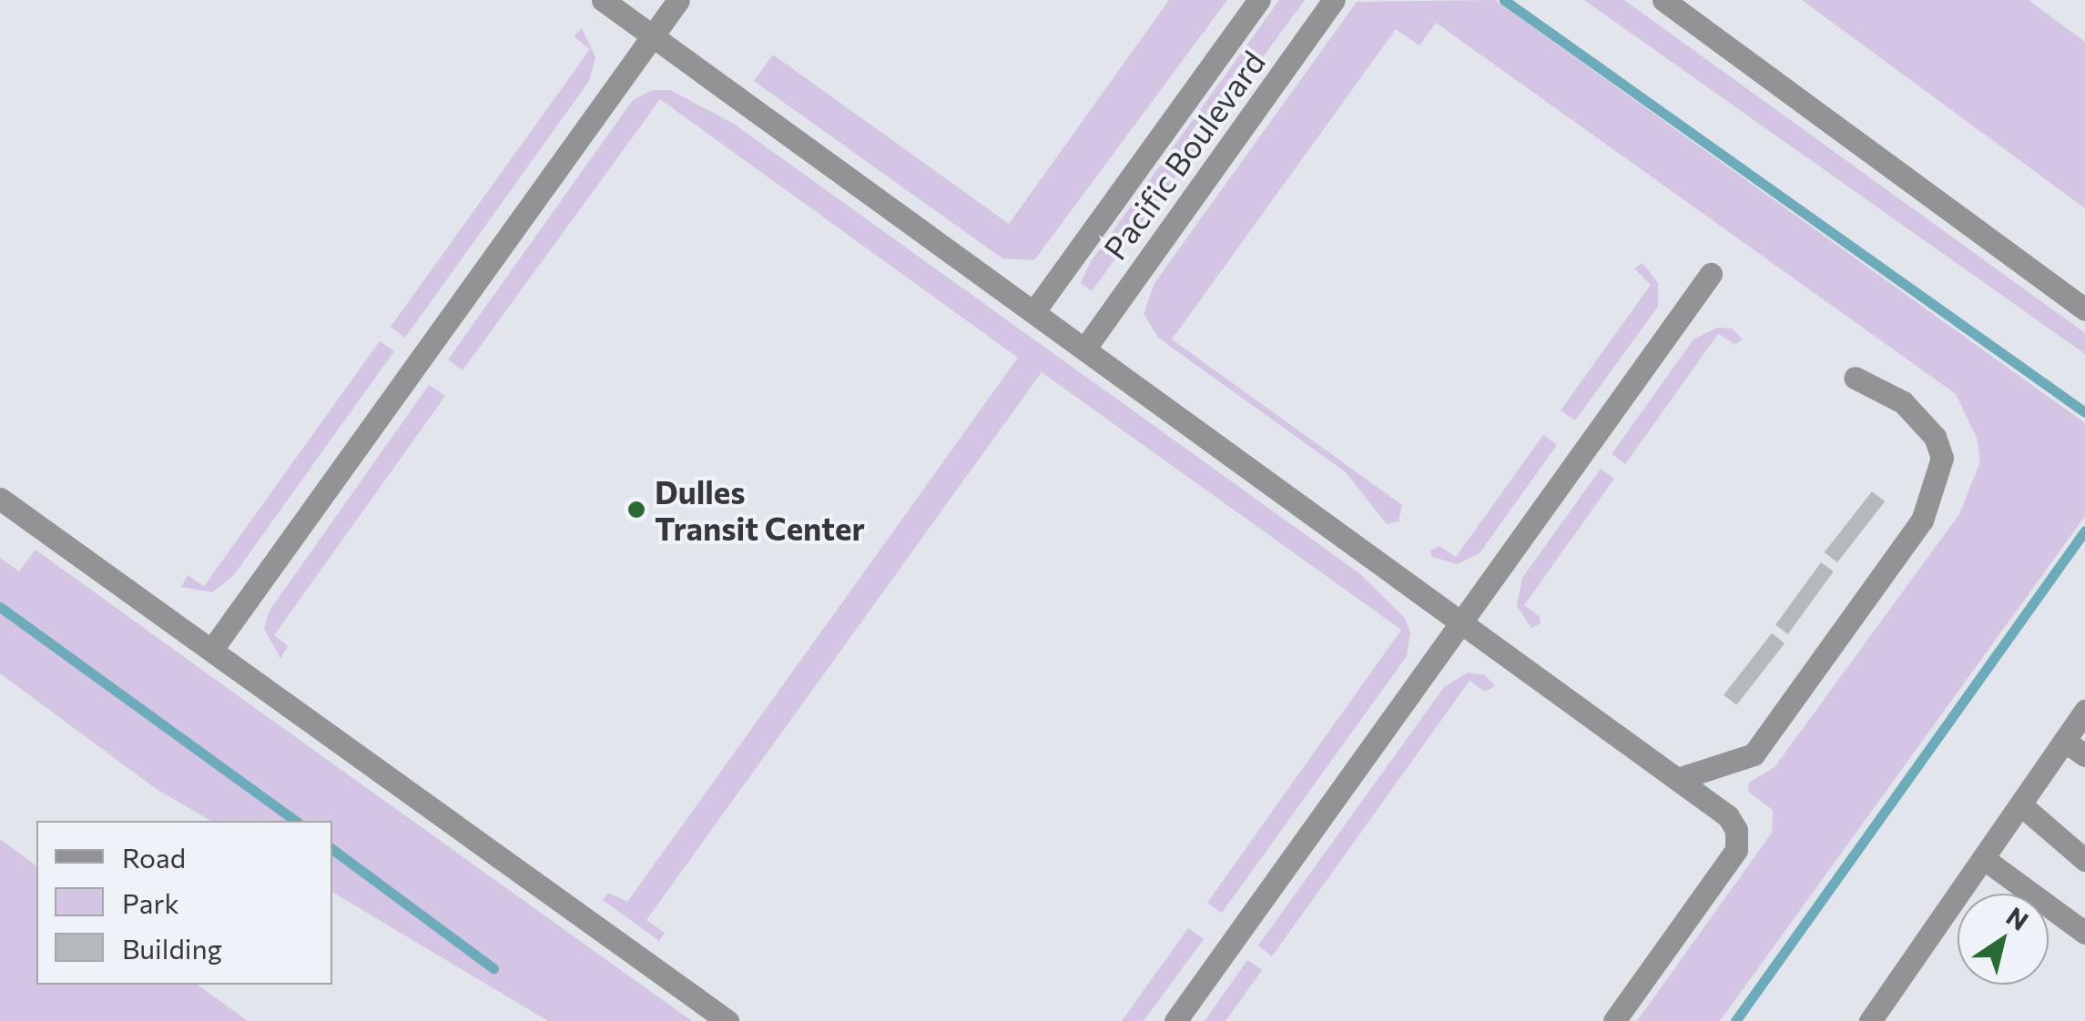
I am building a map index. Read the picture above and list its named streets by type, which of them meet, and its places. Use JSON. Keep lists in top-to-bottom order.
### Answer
{
  "streets": {
    "street": ["Pacific Boulevard"]
  },
  "places": ["Dulles Transit Center"],
  "legend": ["Road", "Park", "Building"],
  "north": "top right"
}
